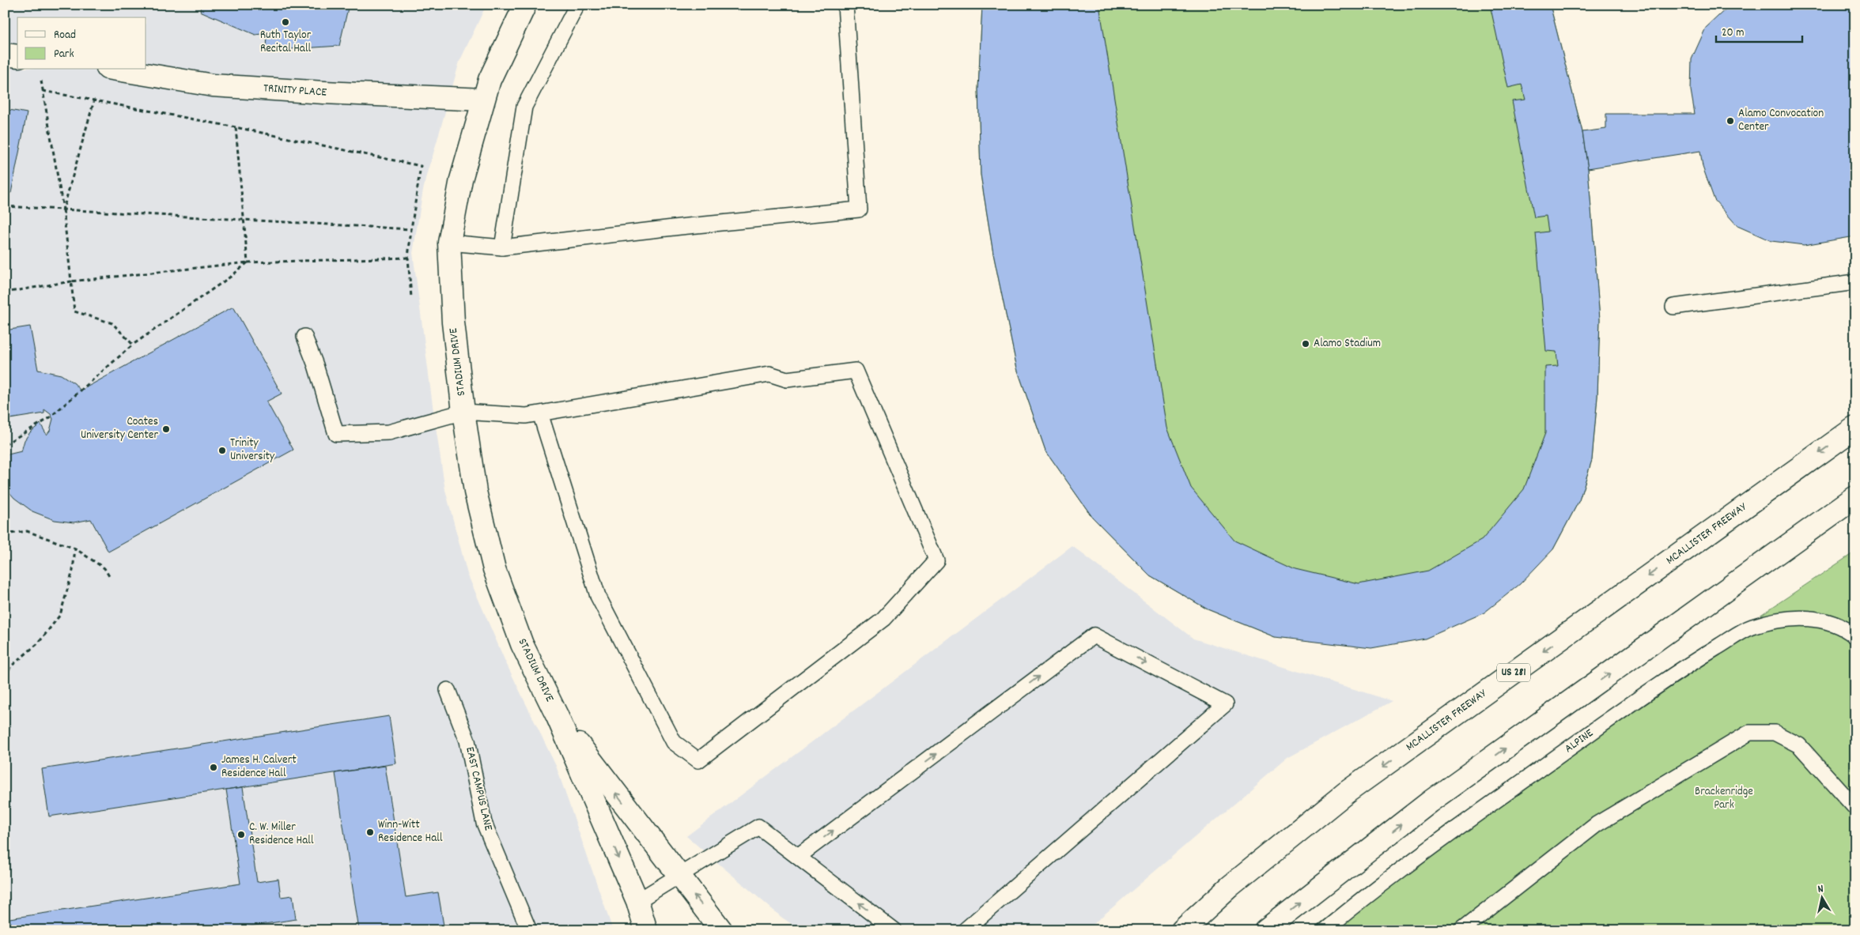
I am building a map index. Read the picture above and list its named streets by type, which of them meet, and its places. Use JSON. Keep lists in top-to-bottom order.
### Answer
{
  "streets": {
    "main road": [
      "TRINITY PLACE",
      "STADIUM DRIVE",
      "MCALLISTER FREEWAY",
      "US 281"
    ],
    "lane": ["ALPINE", "EAST CAMPUS LANE"]
  },
  "crossings": [
    ["TRINITY PLACE", "STADIUM DRIVE"]
  ],
  "parks": ["Brackenridge Park"],
  "places": [
    "Ruth Taylor Recital Hall",
    "Alamo Convocation Center",
    "Alamo Stadium",
    "Coates University Center",
    "Trinity University",
    "James H. Calvert Residence Hall",
    "Winn-Witt Residence Hall",
    "C. W. Miller Residence Hall"
  ],
  "legend": ["Road", "Park"],
  "scale_bar": "20 m",
  "north": "top"
}
